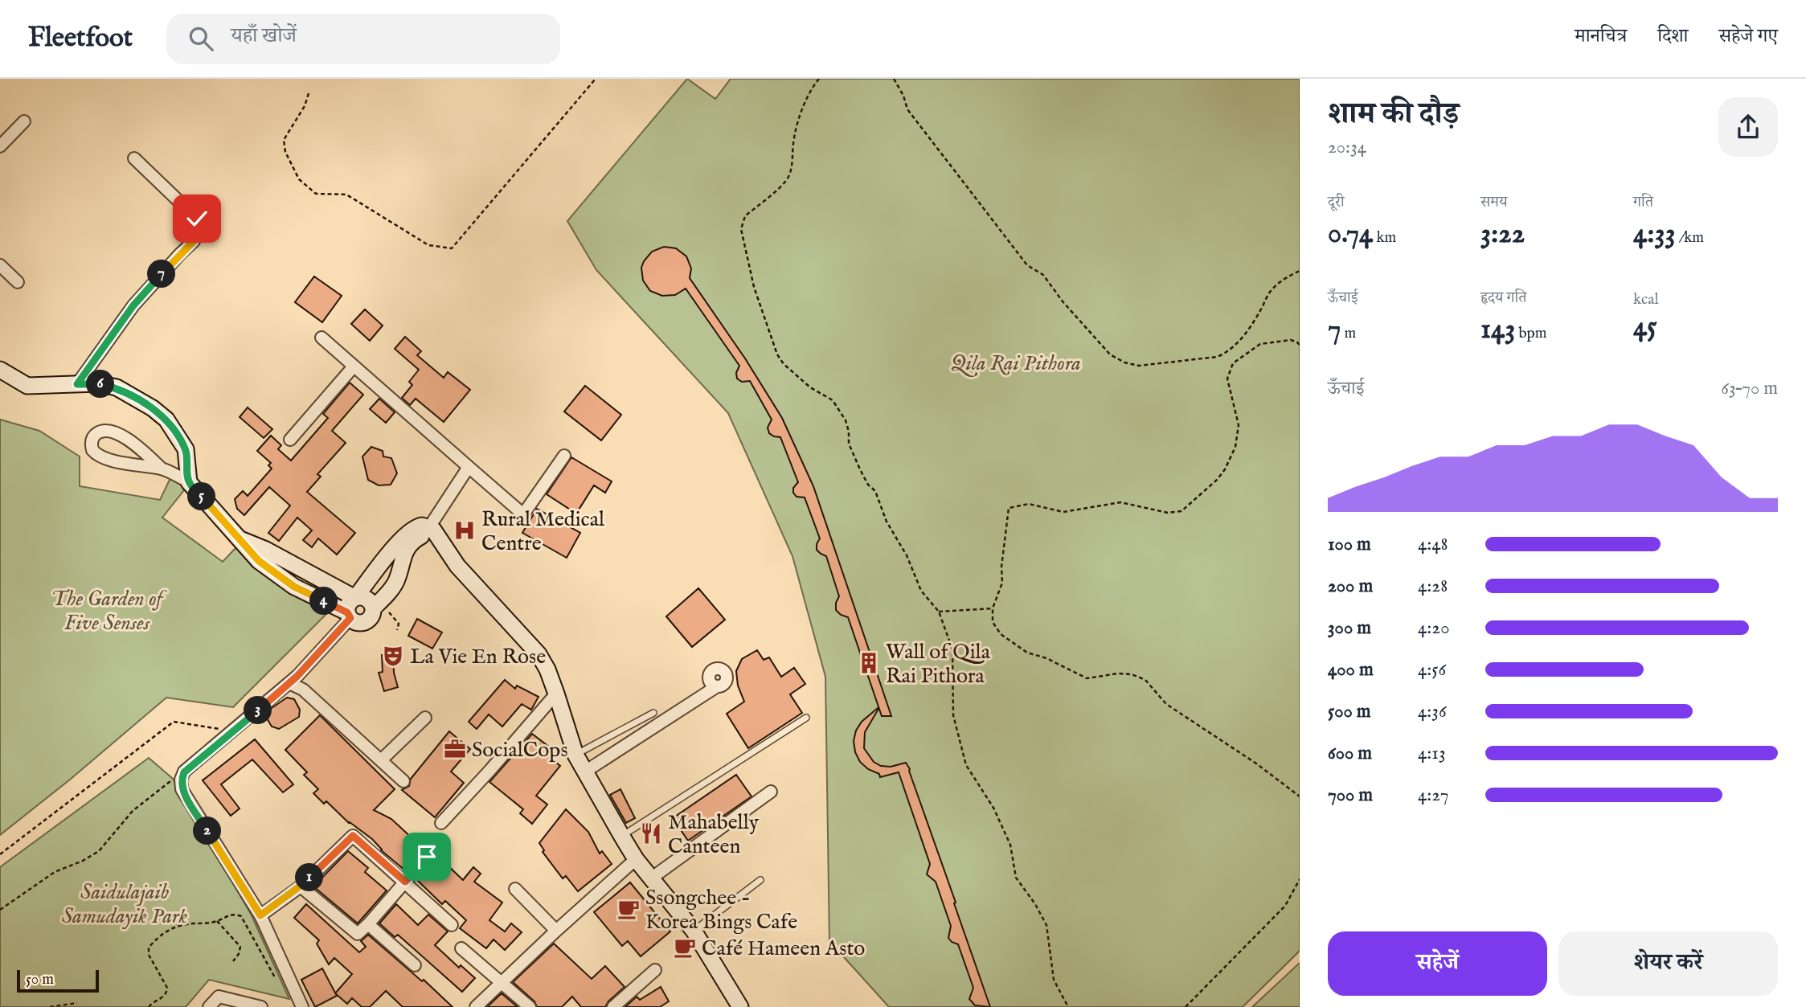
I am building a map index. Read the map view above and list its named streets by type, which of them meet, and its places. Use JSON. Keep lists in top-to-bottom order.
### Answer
{
  "parks": ["Qila Rai Pithora", "The Garden of Five Senses", "Saidulajaib Samudayik Park"],
  "places": {
    "hospital": ["Rural Medical Centre"],
    "theatre": ["La Vie En Rose"],
    "building": ["Wall of Qila Rai Pithora"],
    "office": ["SocialCops"],
    "restaurant": ["Mahabelly Canteen"],
    "cafe": ["Ssongchee - Korea Bings Cafe", "Café Hameen Asto"]
  },
  "scale_bar": "50 m",
  "page": {
    "header": "Fleetfoot",
    "search": "यहाँ खोजें",
    "nav": ["मानचित्र", "दिशा", "सहेजे गए"],
    "heading": ["शाम की दौड़", "20:34"],
    "stats": [
      ["दूरी", "0.74 km"],
      ["समय", "3:22"],
      ["गति", "4:33 /km"],
      ["ऊँचाई", "7 m"],
      ["हृदय गति", "143 bpm"],
      ["kcal", "45"]
    ],
    "pins": [
      "7",
      "6",
      "5",
      "4",
      "3",
      "2",
      "1"
    ],
    "chart": ["ऊँचाई", "63–70 m"],
    "list": [
      {
        "name": "100 m",
        "note": "4:48"
      },
      {
        "name": "200 m",
        "note": "4:28"
      },
      {
        "name": "300 m",
        "note": "4:20"
      },
      {
        "name": "400 m",
        "note": "4:56"
      },
      {
        "name": "500 m",
        "note": "4:36"
      },
      {
        "name": "600 m",
        "note": "4:13"
      },
      {
        "name": "700 m",
        "note": "4:27"
      }
    ],
    "buttons": ["सहेजें", "शेयर करें"],
    "scale": "50 m"
  }
}
